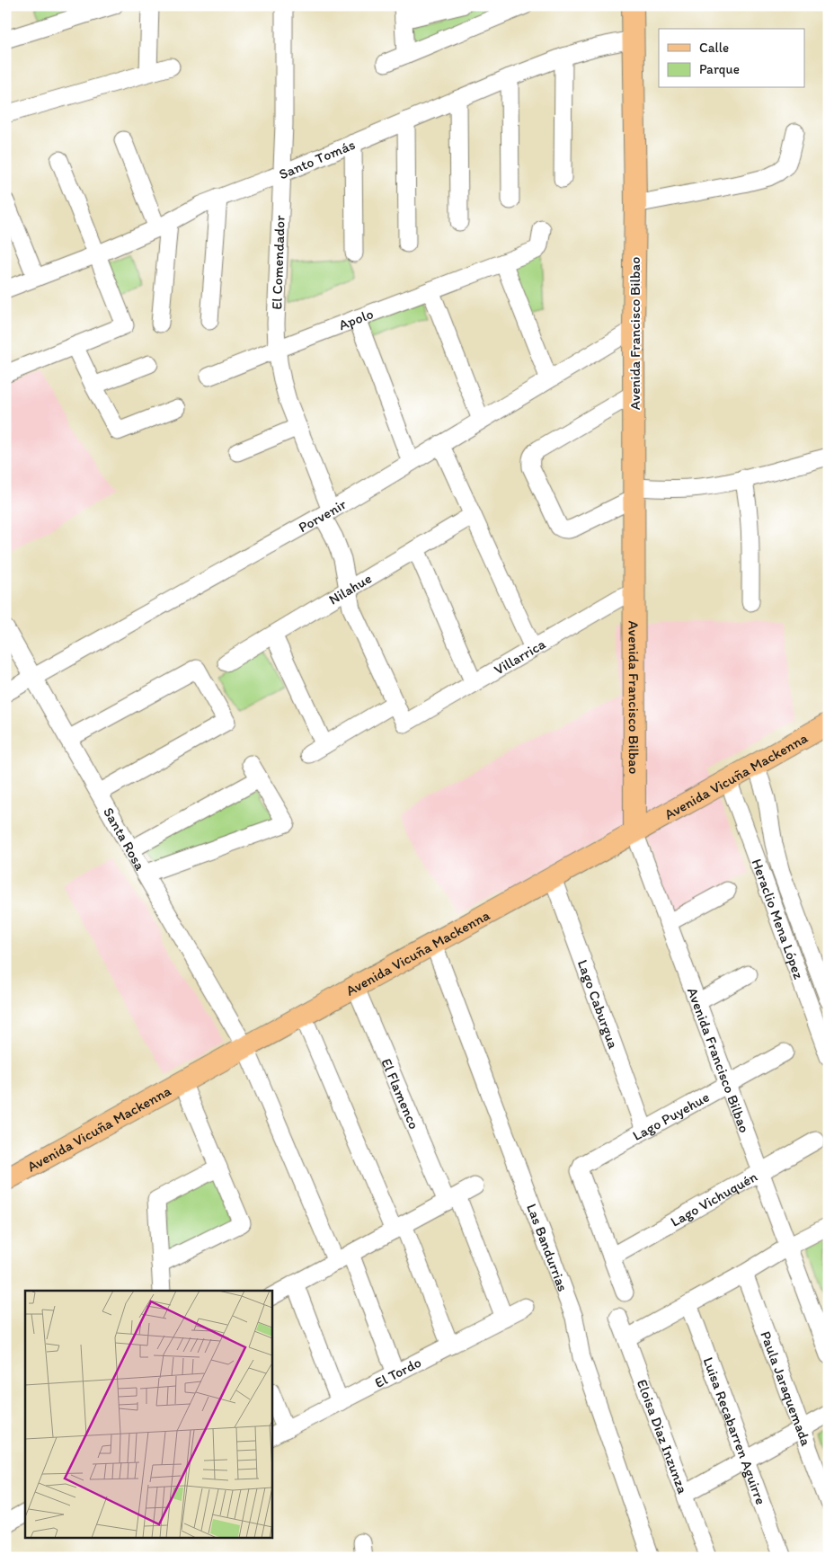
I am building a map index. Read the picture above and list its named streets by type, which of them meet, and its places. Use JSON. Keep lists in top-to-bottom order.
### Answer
{
  "streets": {
    "main road": ["Avenida Francisco Bilbao", "Avenida Vicuña Mackenna"],
    "street": [
      "Santo Tomás",
      "El Comendador",
      "Apolo",
      "Porvenir",
      "Nilahue",
      "Villarrica",
      "Santa Rosa",
      "Heraclio Mena López",
      "Lago Caburgua",
      "El Flamenco",
      "Lago Puyehue",
      "Lago Vichuquén",
      "Las Bandurrias",
      "El Tordo",
      "Paula Jaraquemada",
      "Luisa Recabarren Aguirre",
      "Eloisa Diaz Inzunza"
    ]
  },
  "crossings": [
    ["Santo Tomás", "El Comendador"],
    ["Santo Tomás", "Avenida Francisco Bilbao"],
    ["El Comendador", "Apolo"],
    ["El Comendador", "Porvenir"],
    ["El Comendador", "Nilahue"],
    ["El Comendador", "Villarrica"],
    ["Avenida Francisco Bilbao", "Porvenir"],
    ["Avenida Francisco Bilbao", "Villarrica"],
    ["Avenida Francisco Bilbao", "Avenida Vicuña Mackenna"],
    ["Avenida Francisco Bilbao", "Lago Puyehue"],
    ["Avenida Francisco Bilbao", "Lago Vichuquén"],
    ["Porvenir", "Santa Rosa"],
    ["Avenida Vicuña Mackenna", "Santa Rosa"],
    ["Avenida Vicuña Mackenna", "Heraclio Mena López"],
    ["Avenida Vicuña Mackenna", "Lago Caburgua"],
    ["Avenida Vicuña Mackenna", "El Flamenco"],
    ["Avenida Vicuña Mackenna", "Las Bandurrias"],
    ["Santa Rosa", "El Tordo"],
    ["Lago Caburgua", "Lago Puyehue"],
    ["El Flamenco", "El Tordo"],
    ["Lago Puyehue", "Lago Vichuquén"]
  ],
  "legend": ["Calle", "Parque"]
}
